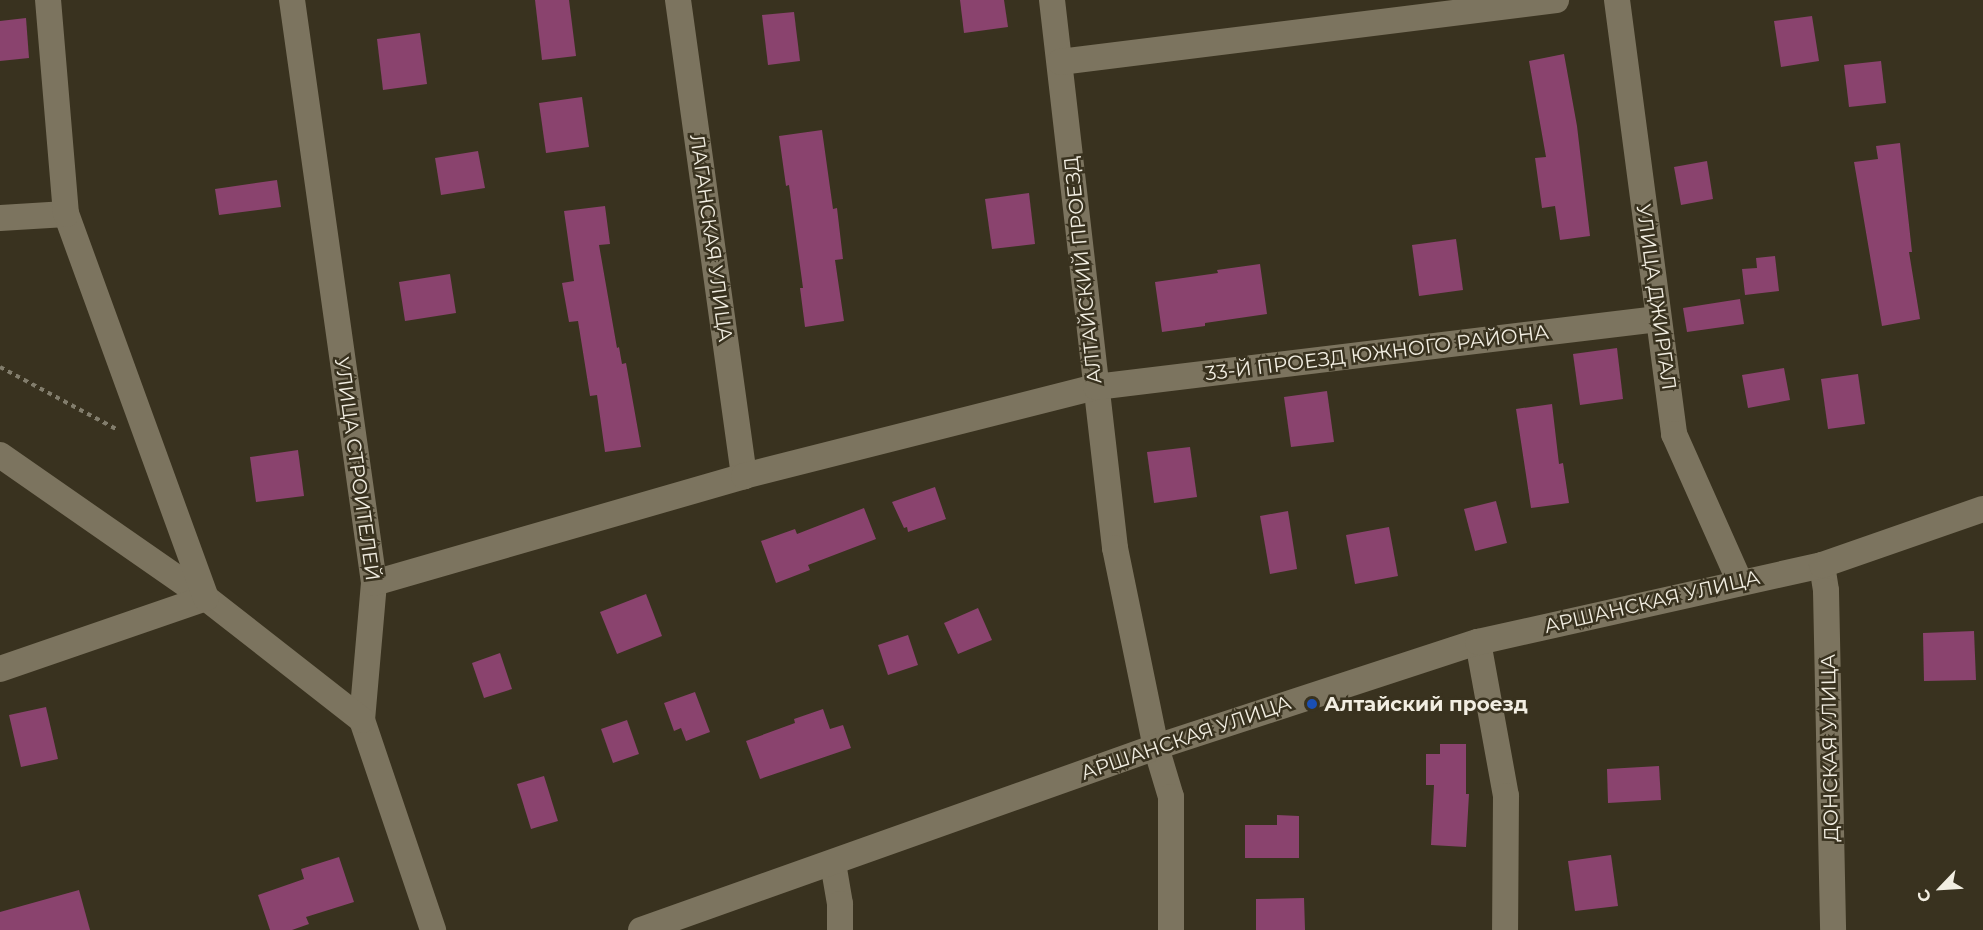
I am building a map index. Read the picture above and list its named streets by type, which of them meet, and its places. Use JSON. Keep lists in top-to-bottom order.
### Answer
{
  "streets": {
    "street": [
      "ЛАГАНСКАЯ УЛИЦА",
      "АЛТАЙСКИЙ ПРОЕЗД",
      "УЛИЦА ДЖИРГАЛ",
      "33-Й ПРОЕЗД ЮЖНОГО РАЙОНА",
      "УЛИЦА СТРОИТЕЛЕЙ",
      "АРШАНСКАЯ УЛИЦА",
      "ДОНСКАЯ УЛИЦА"
    ]
  },
  "crossings": [
    ["АЛТАЙСКИЙ ПРОЕЗД", "33-Й ПРОЕЗД ЮЖНОГО РАЙОНА"],
    ["АЛТАЙСКИЙ ПРОЕЗД", "АРШАНСКАЯ УЛИЦА"],
    ["УЛИЦА ДЖИРГАЛ", "33-Й ПРОЕЗД ЮЖНОГО РАЙОНА"],
    ["УЛИЦА ДЖИРГАЛ", "АРШАНСКАЯ УЛИЦА"],
    ["АРШАНСКАЯ УЛИЦА", "ДОНСКАЯ УЛИЦА"]
  ],
  "places": ["Алтайский проезд"],
  "north": "bottom left"
}
